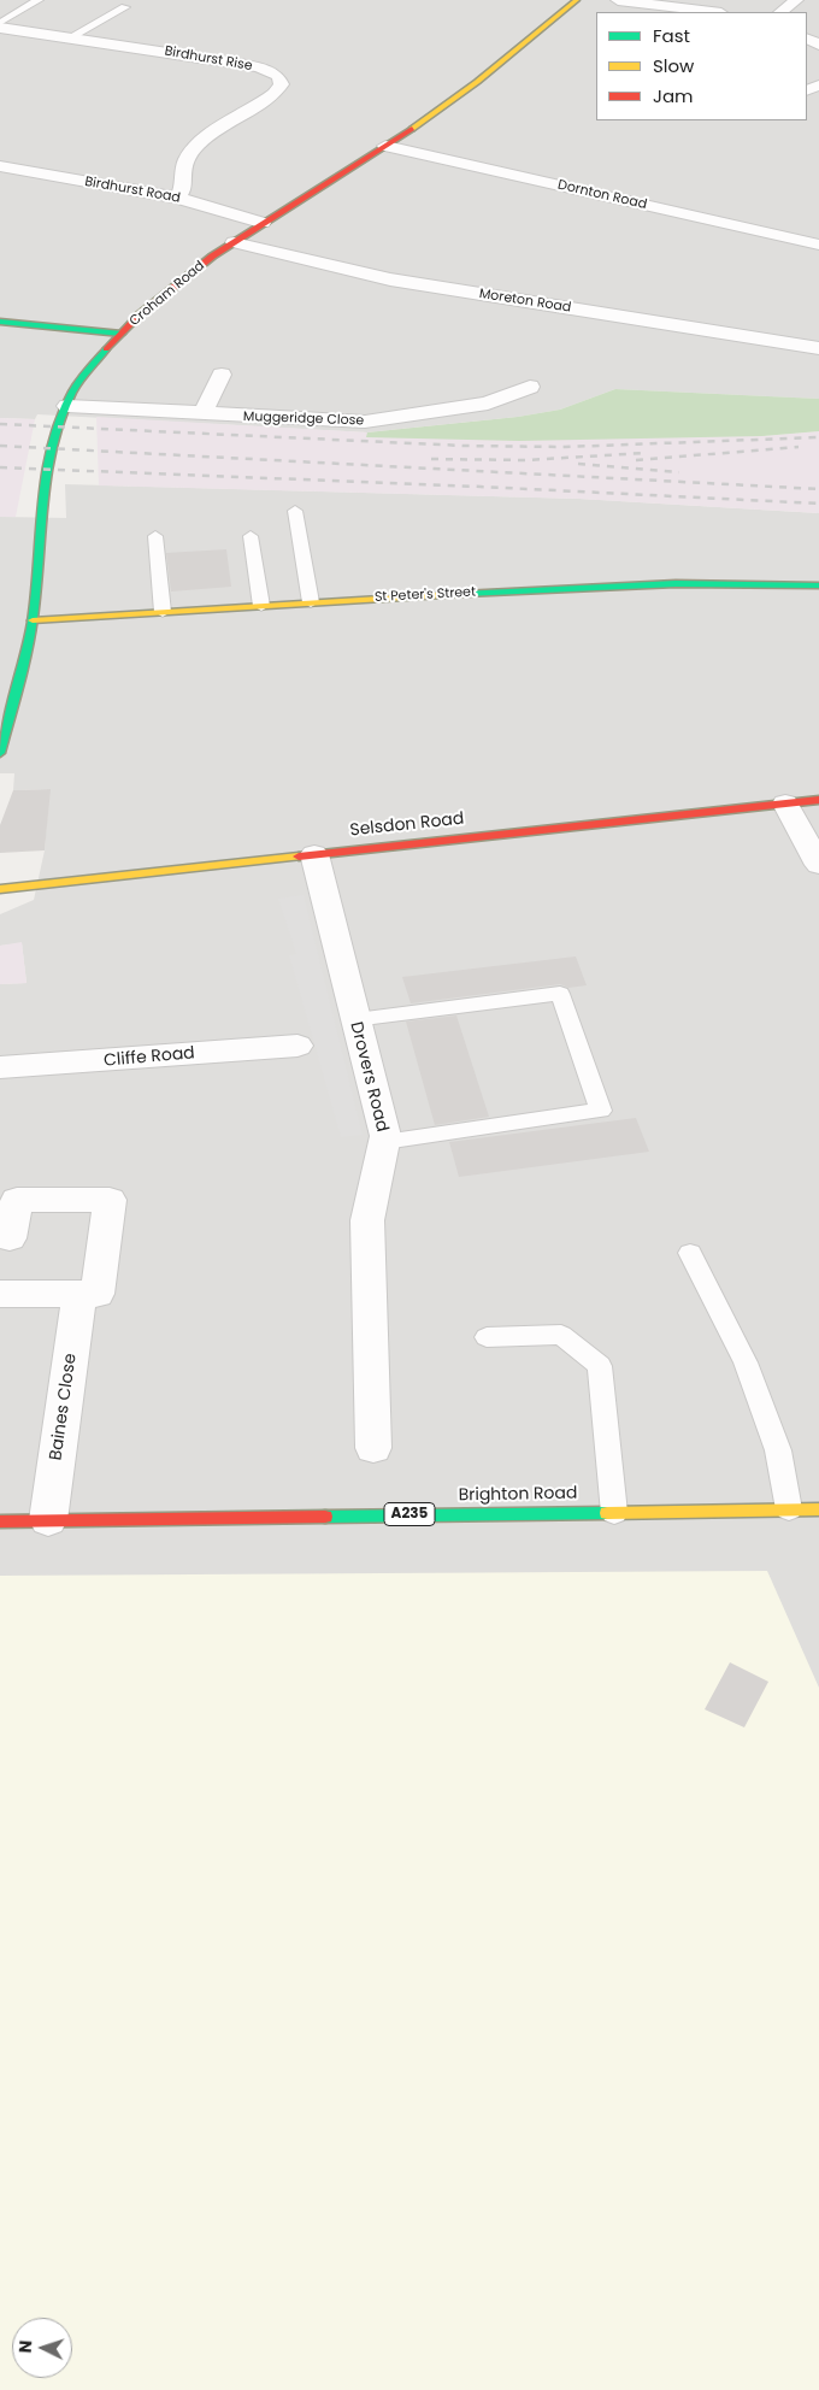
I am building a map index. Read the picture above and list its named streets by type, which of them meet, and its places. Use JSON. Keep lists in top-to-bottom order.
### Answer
{
  "streets": {
    "main road": [
      "Croham Road",
      "St Peter's Street",
      "Selsdon Road",
      "Brighton Road",
      "A235"
    ],
    "street": [
      "Birdhurst Rise",
      "Birdhurst Road",
      "Dornton Road",
      "Moreton Road",
      "Muggeridge Close",
      "Cliffe Road",
      "Drovers Road",
      "Baines Close"
    ]
  },
  "crossings": [
    ["Birdhurst Rise", "Birdhurst Road"],
    ["Birdhurst Road", "Croham Road"],
    ["Dornton Road", "Croham Road"],
    ["Croham Road", "Moreton Road"],
    ["Croham Road", "Muggeridge Close"],
    ["Croham Road", "St Peter's Street"],
    ["Selsdon Road", "Drovers Road"],
    ["Baines Close", "Brighton Road"]
  ],
  "legend": ["Fast", "Slow", "Jam"],
  "north": "left"
}
